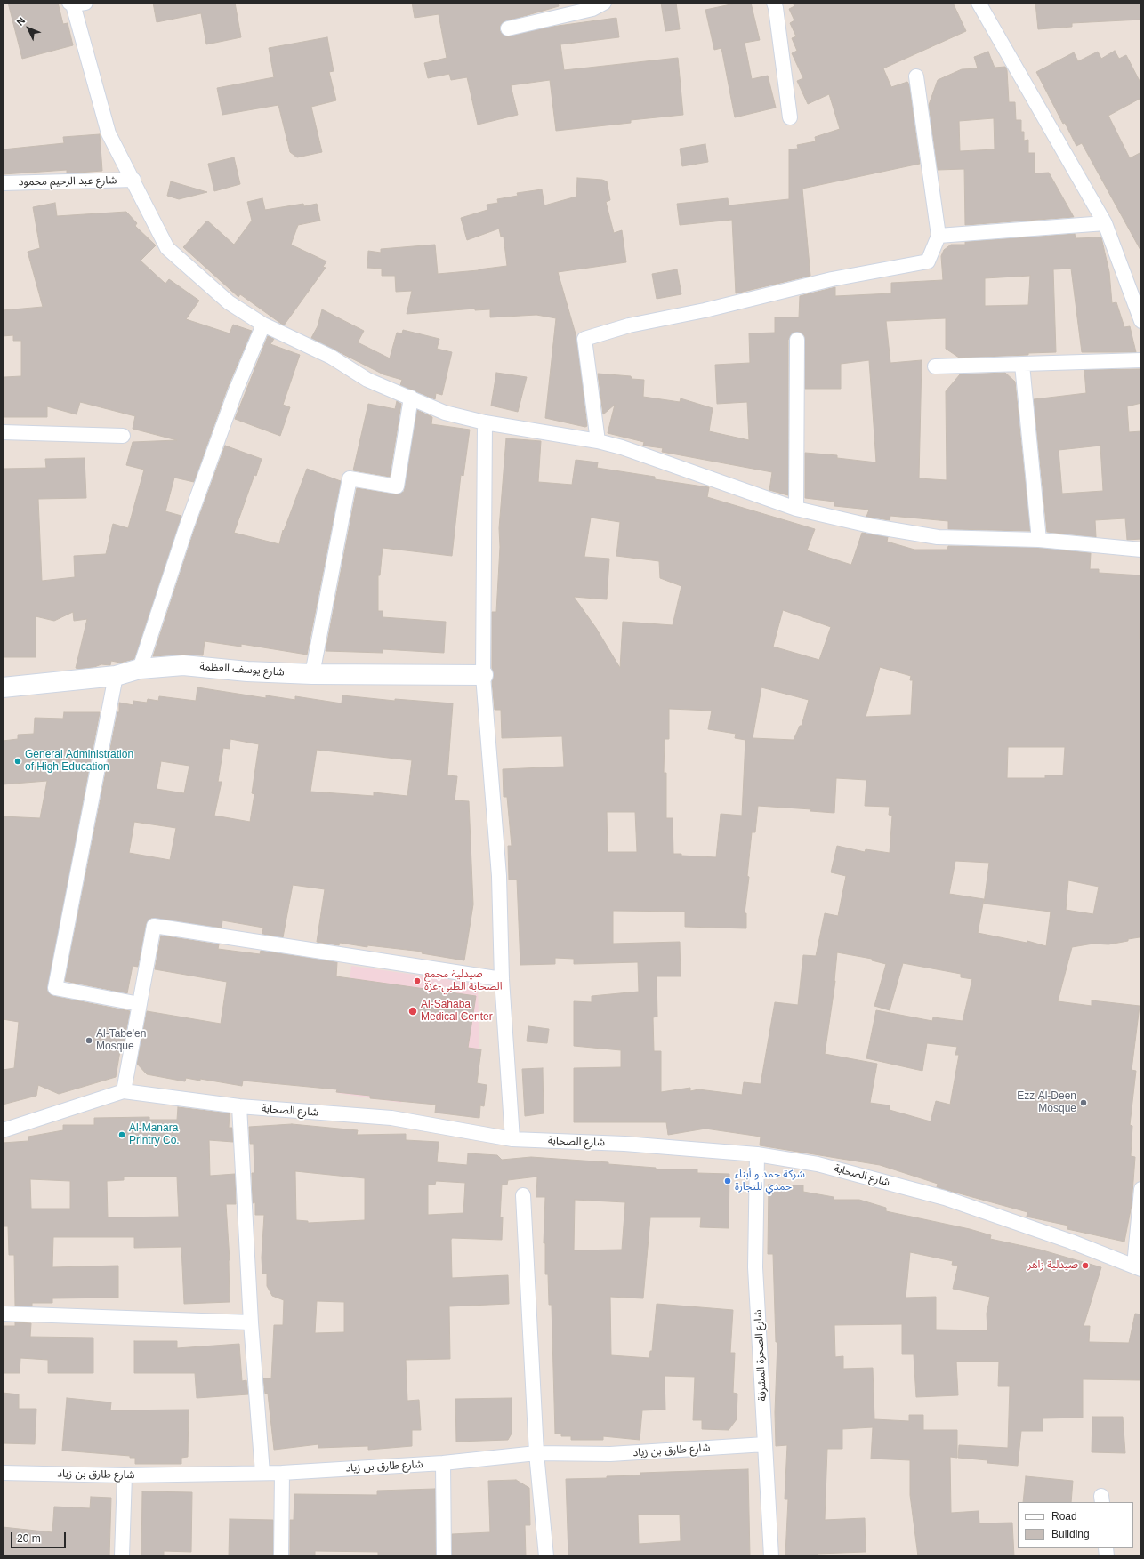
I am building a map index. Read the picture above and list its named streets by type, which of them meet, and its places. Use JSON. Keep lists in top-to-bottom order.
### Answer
{
  "streets": {
    "street": [
      "شارع عبد الرحيم محمود",
      "شارع يوسف العظمة",
      "شارع الصحابة",
      "شارع الصخرة المشرفة",
      "شارع طارق بن زياد"
    ]
  },
  "crossings": [
    ["شارع الصحابة", "شارع الصخرة المشرفة"],
    ["شارع الصخرة المشرفة", "شارع طارق بن زياد"]
  ],
  "places": [
    "General Administration of High Education",
    "صيدلية مجمع الصحابة الطبي-غزة",
    "Al-Sahaba Medical Center",
    "Al-Tabe'en Mosque",
    "Ezz Al-Deen Mosque",
    "Al-Manara Printry Co.",
    "شركة حمد و أبناء حمدي للتجارة",
    "صيدلية زاهر"
  ],
  "legend": ["Road", "Building"],
  "scale_bar": "20 m",
  "north": "top left"
}
